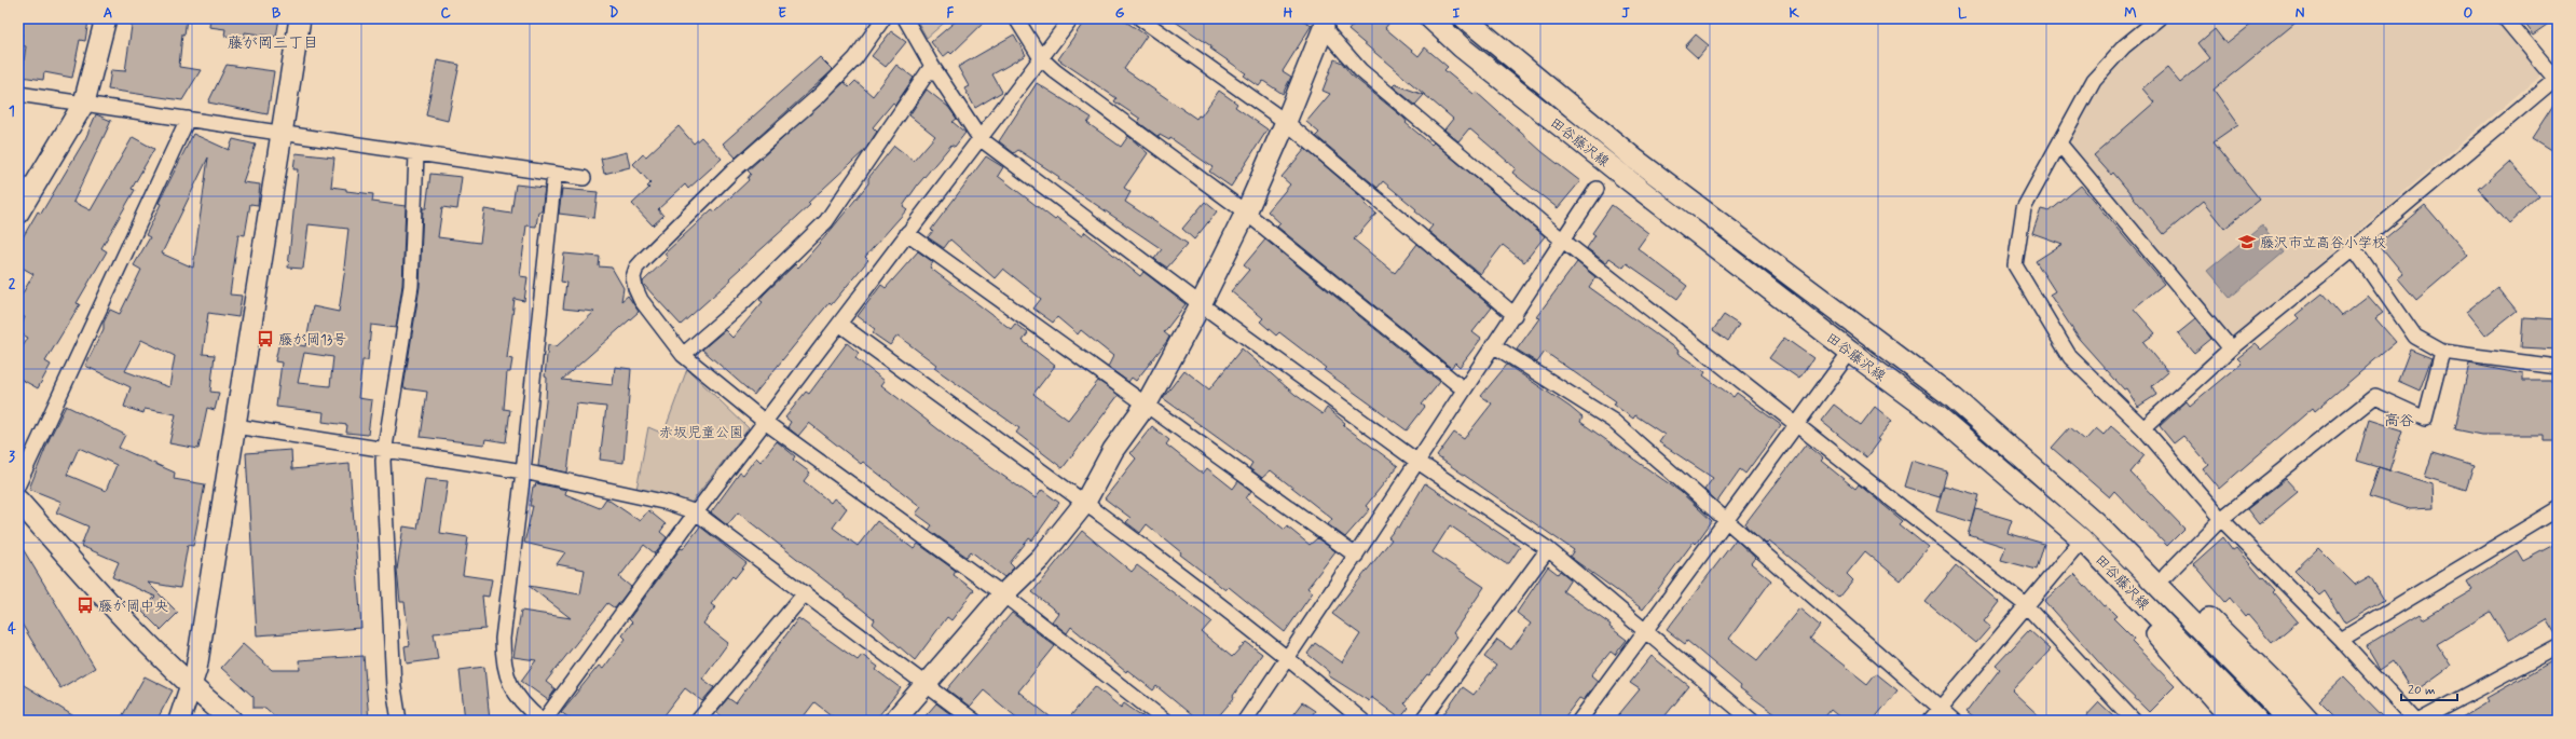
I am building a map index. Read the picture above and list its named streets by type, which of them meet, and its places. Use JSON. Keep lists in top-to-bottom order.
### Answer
{
  "streets": {
    "main road": ["田谷藤沢線"]
  },
  "districts": ["藤が岡三丁目", "高谷"],
  "parks": ["赤坂児童公園"],
  "places": {
    "school or university": ["藤沢市立高谷小学校"],
    "bus stop": ["藤が岡13号", "藤が岡中央"]
  },
  "scale_bar": "20 m",
  "grid": {
    "columns": [
      "A",
      "B",
      "C",
      "D",
      "E",
      "F",
      "G",
      "H",
      "I",
      "J",
      "K",
      "L",
      "M",
      "N",
      "O"
    ],
    "rows": [
      "1",
      "2",
      "3",
      "4"
    ]
  }
}
